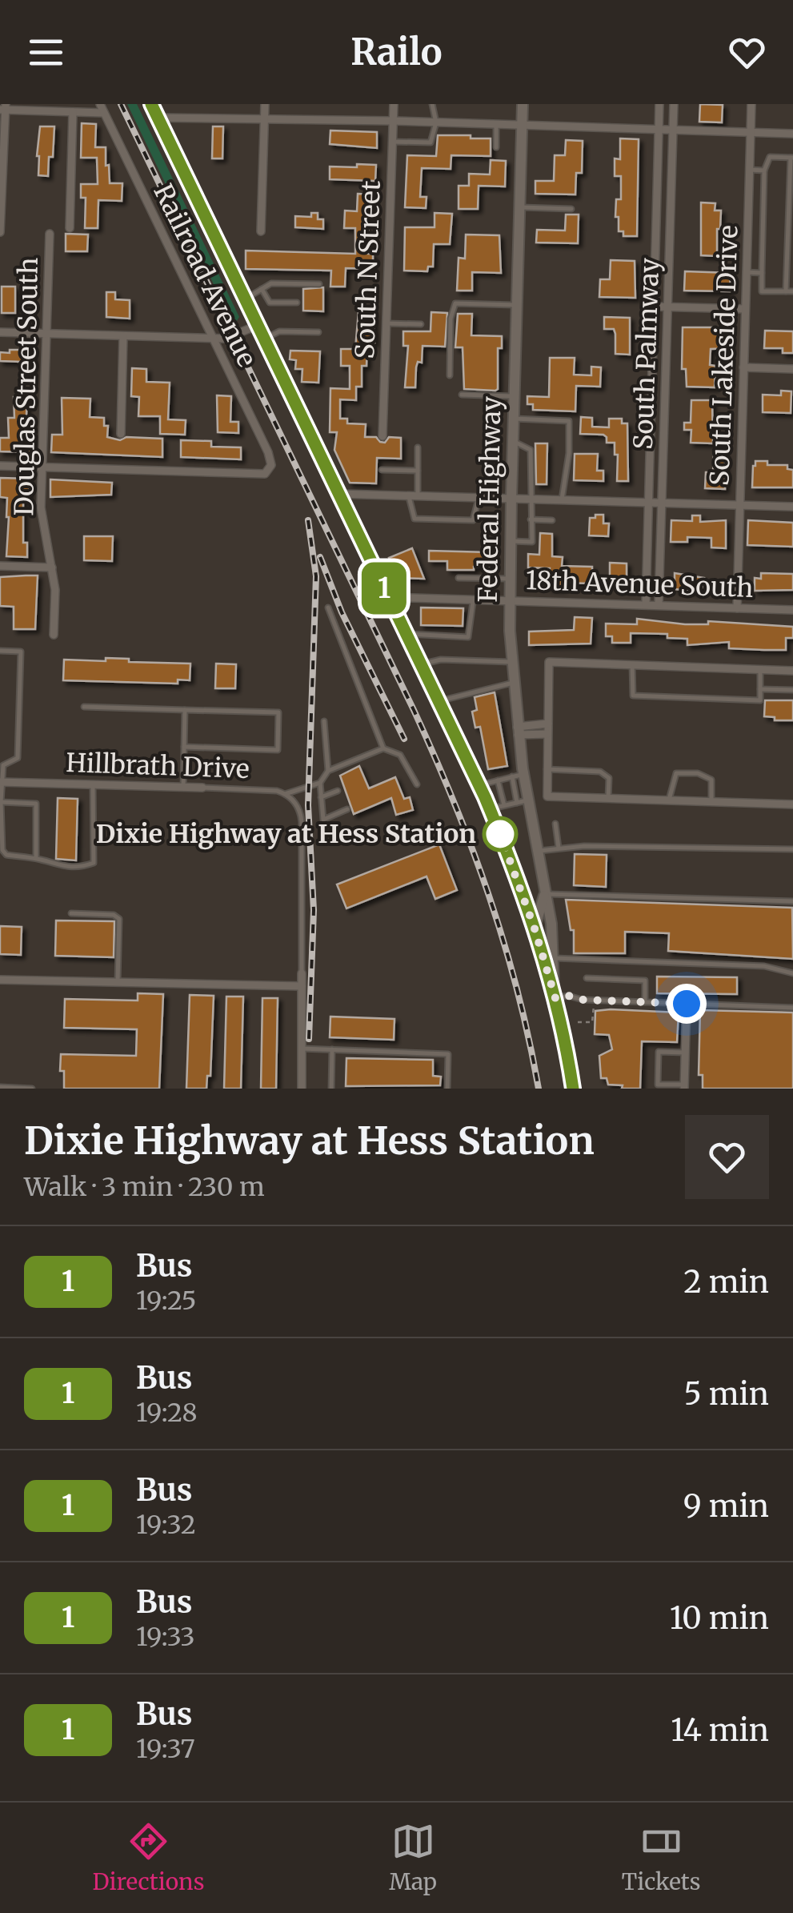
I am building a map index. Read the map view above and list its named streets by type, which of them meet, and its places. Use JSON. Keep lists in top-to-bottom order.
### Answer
{
  "streets": {
    "main road": ["Federal Highway"],
    "street": [
      "South N Street",
      "Railroad Avenue",
      "South Palmway",
      "South Lakeside Drive",
      "Douglas Street South",
      "18th Avenue South",
      "Hillbrath Drive"
    ]
  },
  "crossings": [
    ["Railroad Avenue", "Douglas Street South"],
    ["South Palmway", "18th Avenue South"],
    ["South Lakeside Drive", "18th Avenue South"],
    ["Federal Highway", "18th Avenue South"]
  ],
  "places": ["Dixie Highway at Hess Station"],
  "lines": ["bus line 1"],
  "page": {
    "header": "Railo",
    "on_map": "1",
    "heading": ["Dixie Highway at Hess Station", "Walk · 3 min · 230 m"],
    "list": [
      {
        "mark": "1",
        "name": "Bus",
        "note": "19:25",
        "value": "2 min"
      },
      {
        "mark": "1",
        "name": "Bus",
        "note": "19:28",
        "value": "5 min"
      },
      {
        "mark": "1",
        "name": "Bus",
        "note": "19:32",
        "value": "9 min"
      },
      {
        "mark": "1",
        "name": "Bus",
        "note": "19:33",
        "value": "10 min"
      },
      {
        "mark": "1",
        "name": "Bus",
        "note": "19:37",
        "value": "14 min"
      }
    ],
    "tabs": ["Directions", "Map", "Tickets"]
  }
}
